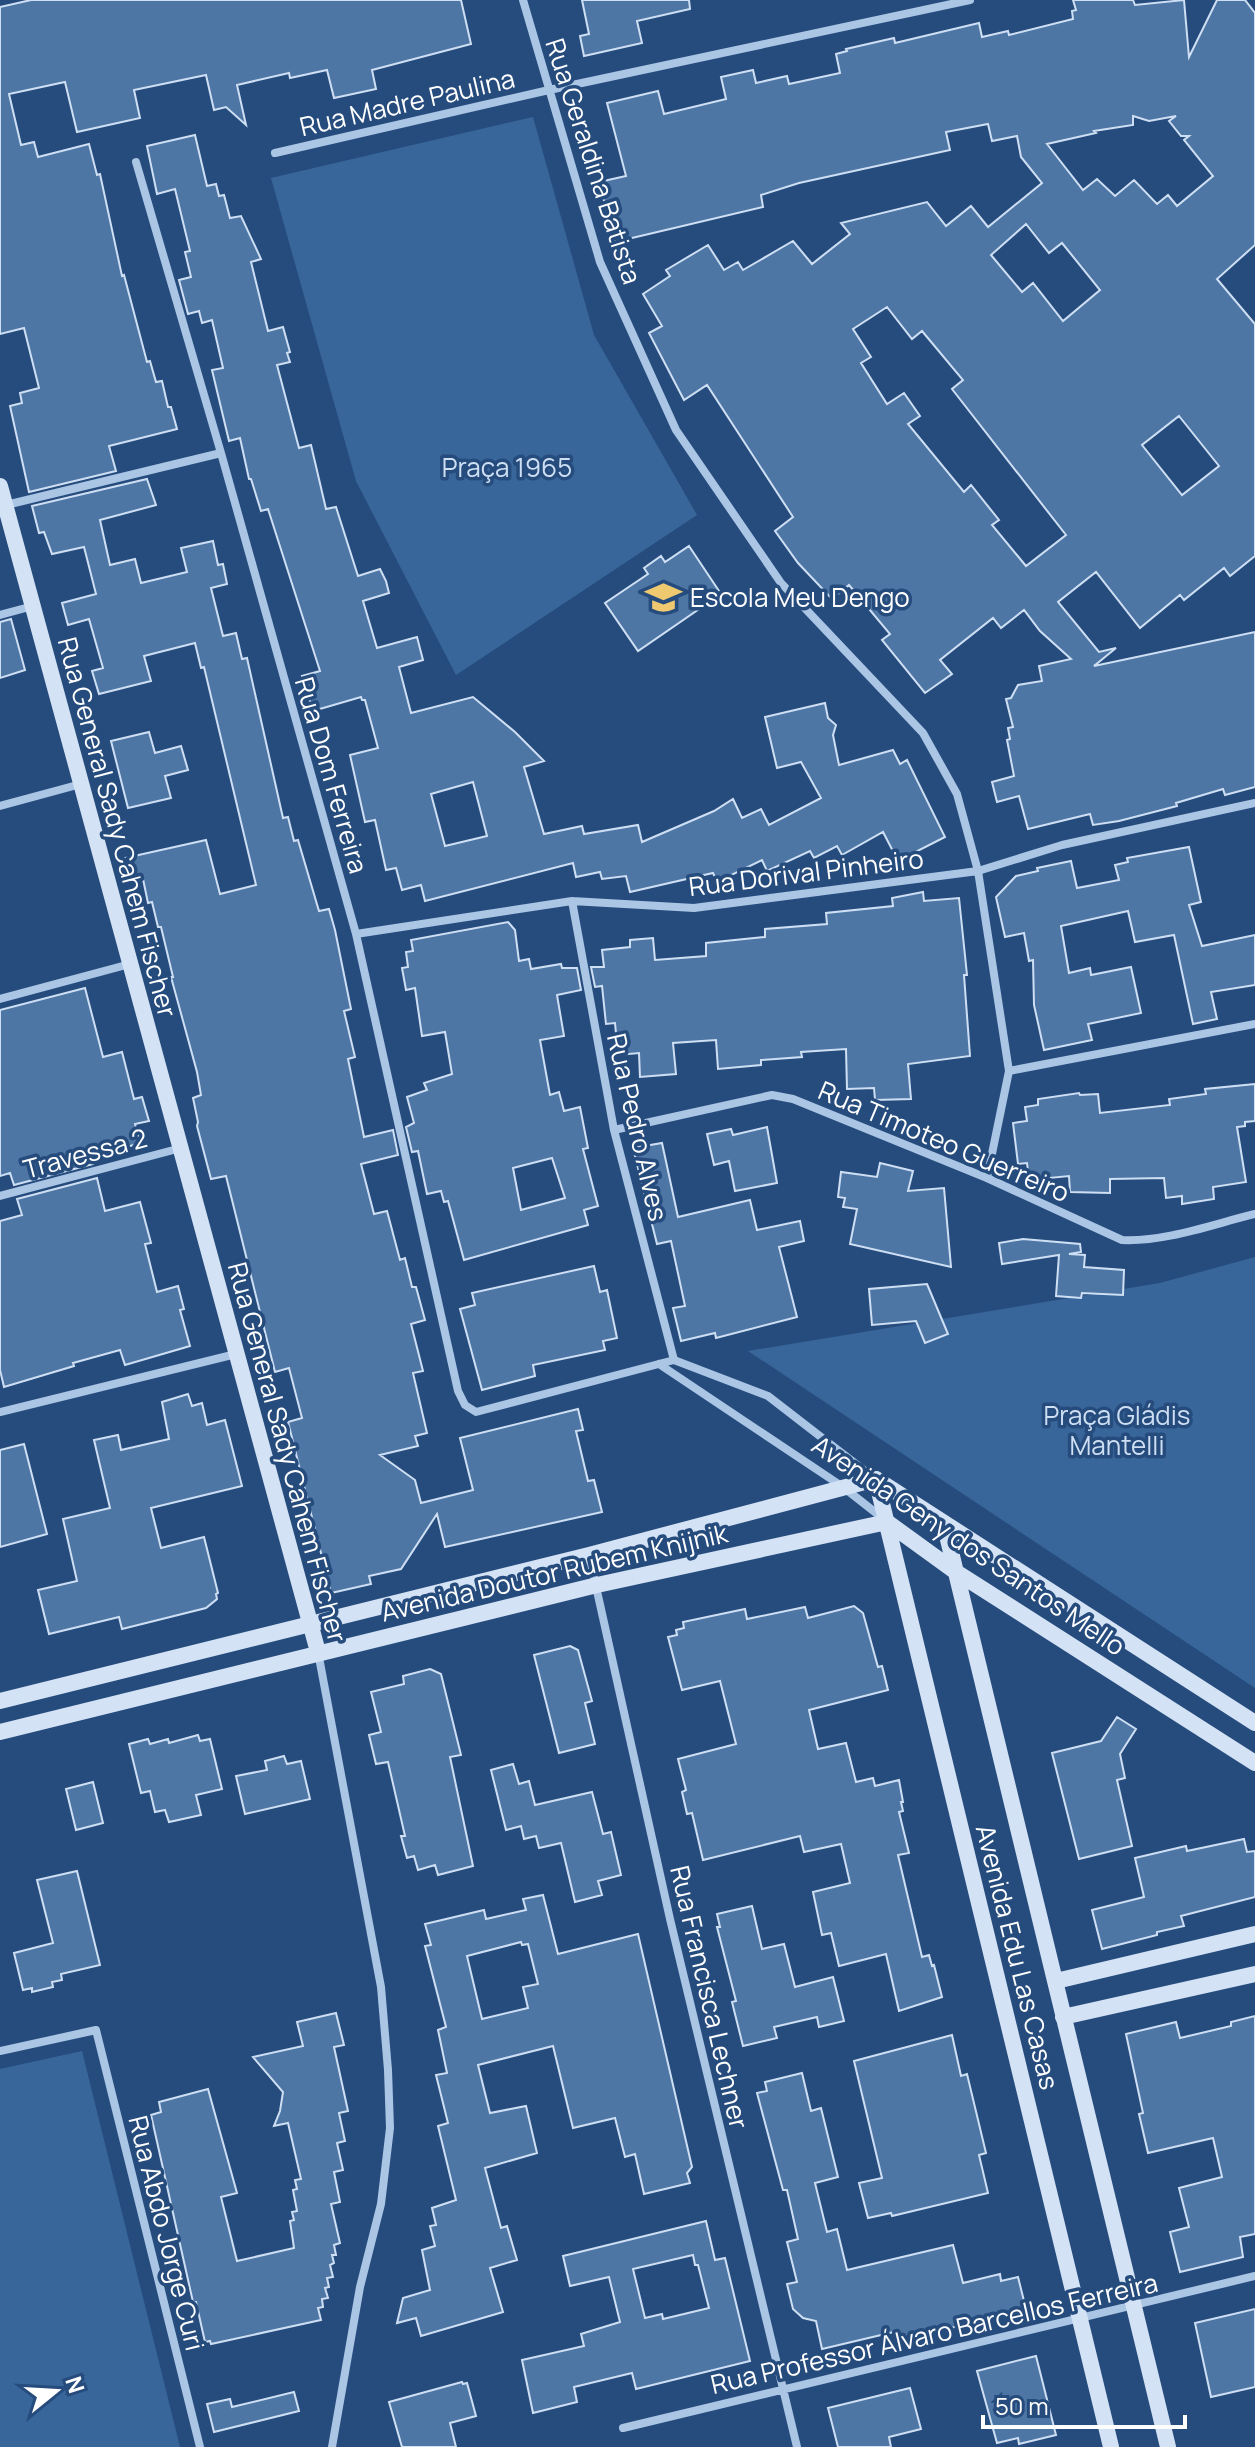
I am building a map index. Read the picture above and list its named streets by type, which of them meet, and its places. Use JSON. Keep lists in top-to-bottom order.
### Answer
{
  "streets": {
    "street": [
      "Rua Madre Paulina",
      "Rua Geraldina Batista",
      "Rua Dom Ferreira",
      "Rua General Sady Cahem Fischer",
      "Rua Dorival Pinheiro",
      "Rua Pedro Alves",
      "Rua Timoteo Guerreiro",
      "Travessa 2",
      "Avenida Geny dos Santos Mello",
      "Avenida Doutor Rubem Knijnik",
      "Avenida Edu Las Casas",
      "Rua Francisca Lechner",
      "Rua Abdo Jorge Curi",
      "Rua Professor Álvaro Barcellos Ferreira"
    ]
  },
  "crossings": [
    ["Rua Madre Paulina", "Rua Geraldina Batista"],
    ["Rua Geraldina Batista", "Rua Dorival Pinheiro"],
    ["Rua Geraldina Batista", "Rua Timoteo Guerreiro"],
    ["Rua Dom Ferreira", "Rua Dorival Pinheiro"],
    ["Rua Dom Ferreira", "Avenida Geny dos Santos Mello"],
    ["Rua General Sady Cahem Fischer", "Travessa 2"],
    ["Rua General Sady Cahem Fischer", "Avenida Doutor Rubem Knijnik"],
    ["Rua Dorival Pinheiro", "Rua Pedro Alves"],
    ["Rua Pedro Alves", "Rua Timoteo Guerreiro"],
    ["Rua Pedro Alves", "Avenida Geny dos Santos Mello"],
    ["Avenida Geny dos Santos Mello", "Avenida Doutor Rubem Knijnik"],
    ["Avenida Geny dos Santos Mello", "Avenida Edu Las Casas"],
    ["Avenida Doutor Rubem Knijnik", "Avenida Edu Las Casas"],
    ["Avenida Doutor Rubem Knijnik", "Rua Francisca Lechner"],
    ["Avenida Edu Las Casas", "Rua Professor Álvaro Barcellos Ferreira"],
    ["Rua Francisca Lechner", "Rua Professor Álvaro Barcellos Ferreira"]
  ],
  "parks": ["Praça 1965", "Praça Gládis Mantelli"],
  "places": {
    "school or university": ["Escola Meu Dengo"]
  },
  "scale_bar": "50 m",
  "north": "right"
}
